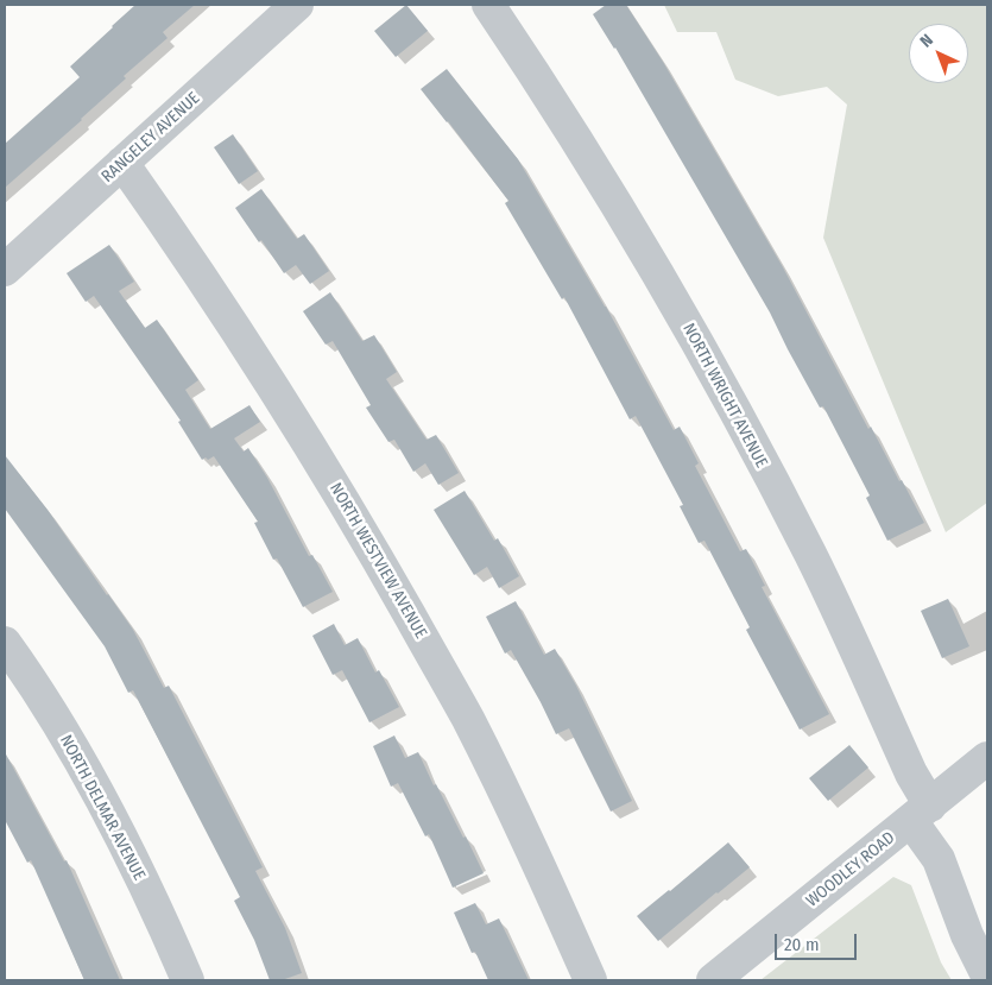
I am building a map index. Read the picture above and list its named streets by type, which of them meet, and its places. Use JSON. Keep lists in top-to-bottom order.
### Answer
{
  "streets": {
    "street": [
      "RANGELEY AVENUE",
      "NORTH WRIGHT AVENUE",
      "NORTH WESTVIEW AVENUE",
      "NORTH DELMAR AVENUE",
      "WOODLEY ROAD"
    ]
  },
  "crossings": [
    ["RANGELEY AVENUE", "NORTH WESTVIEW AVENUE"],
    ["NORTH WRIGHT AVENUE", "WOODLEY ROAD"]
  ],
  "scale_bar": "20 m",
  "north": "top left"
}
